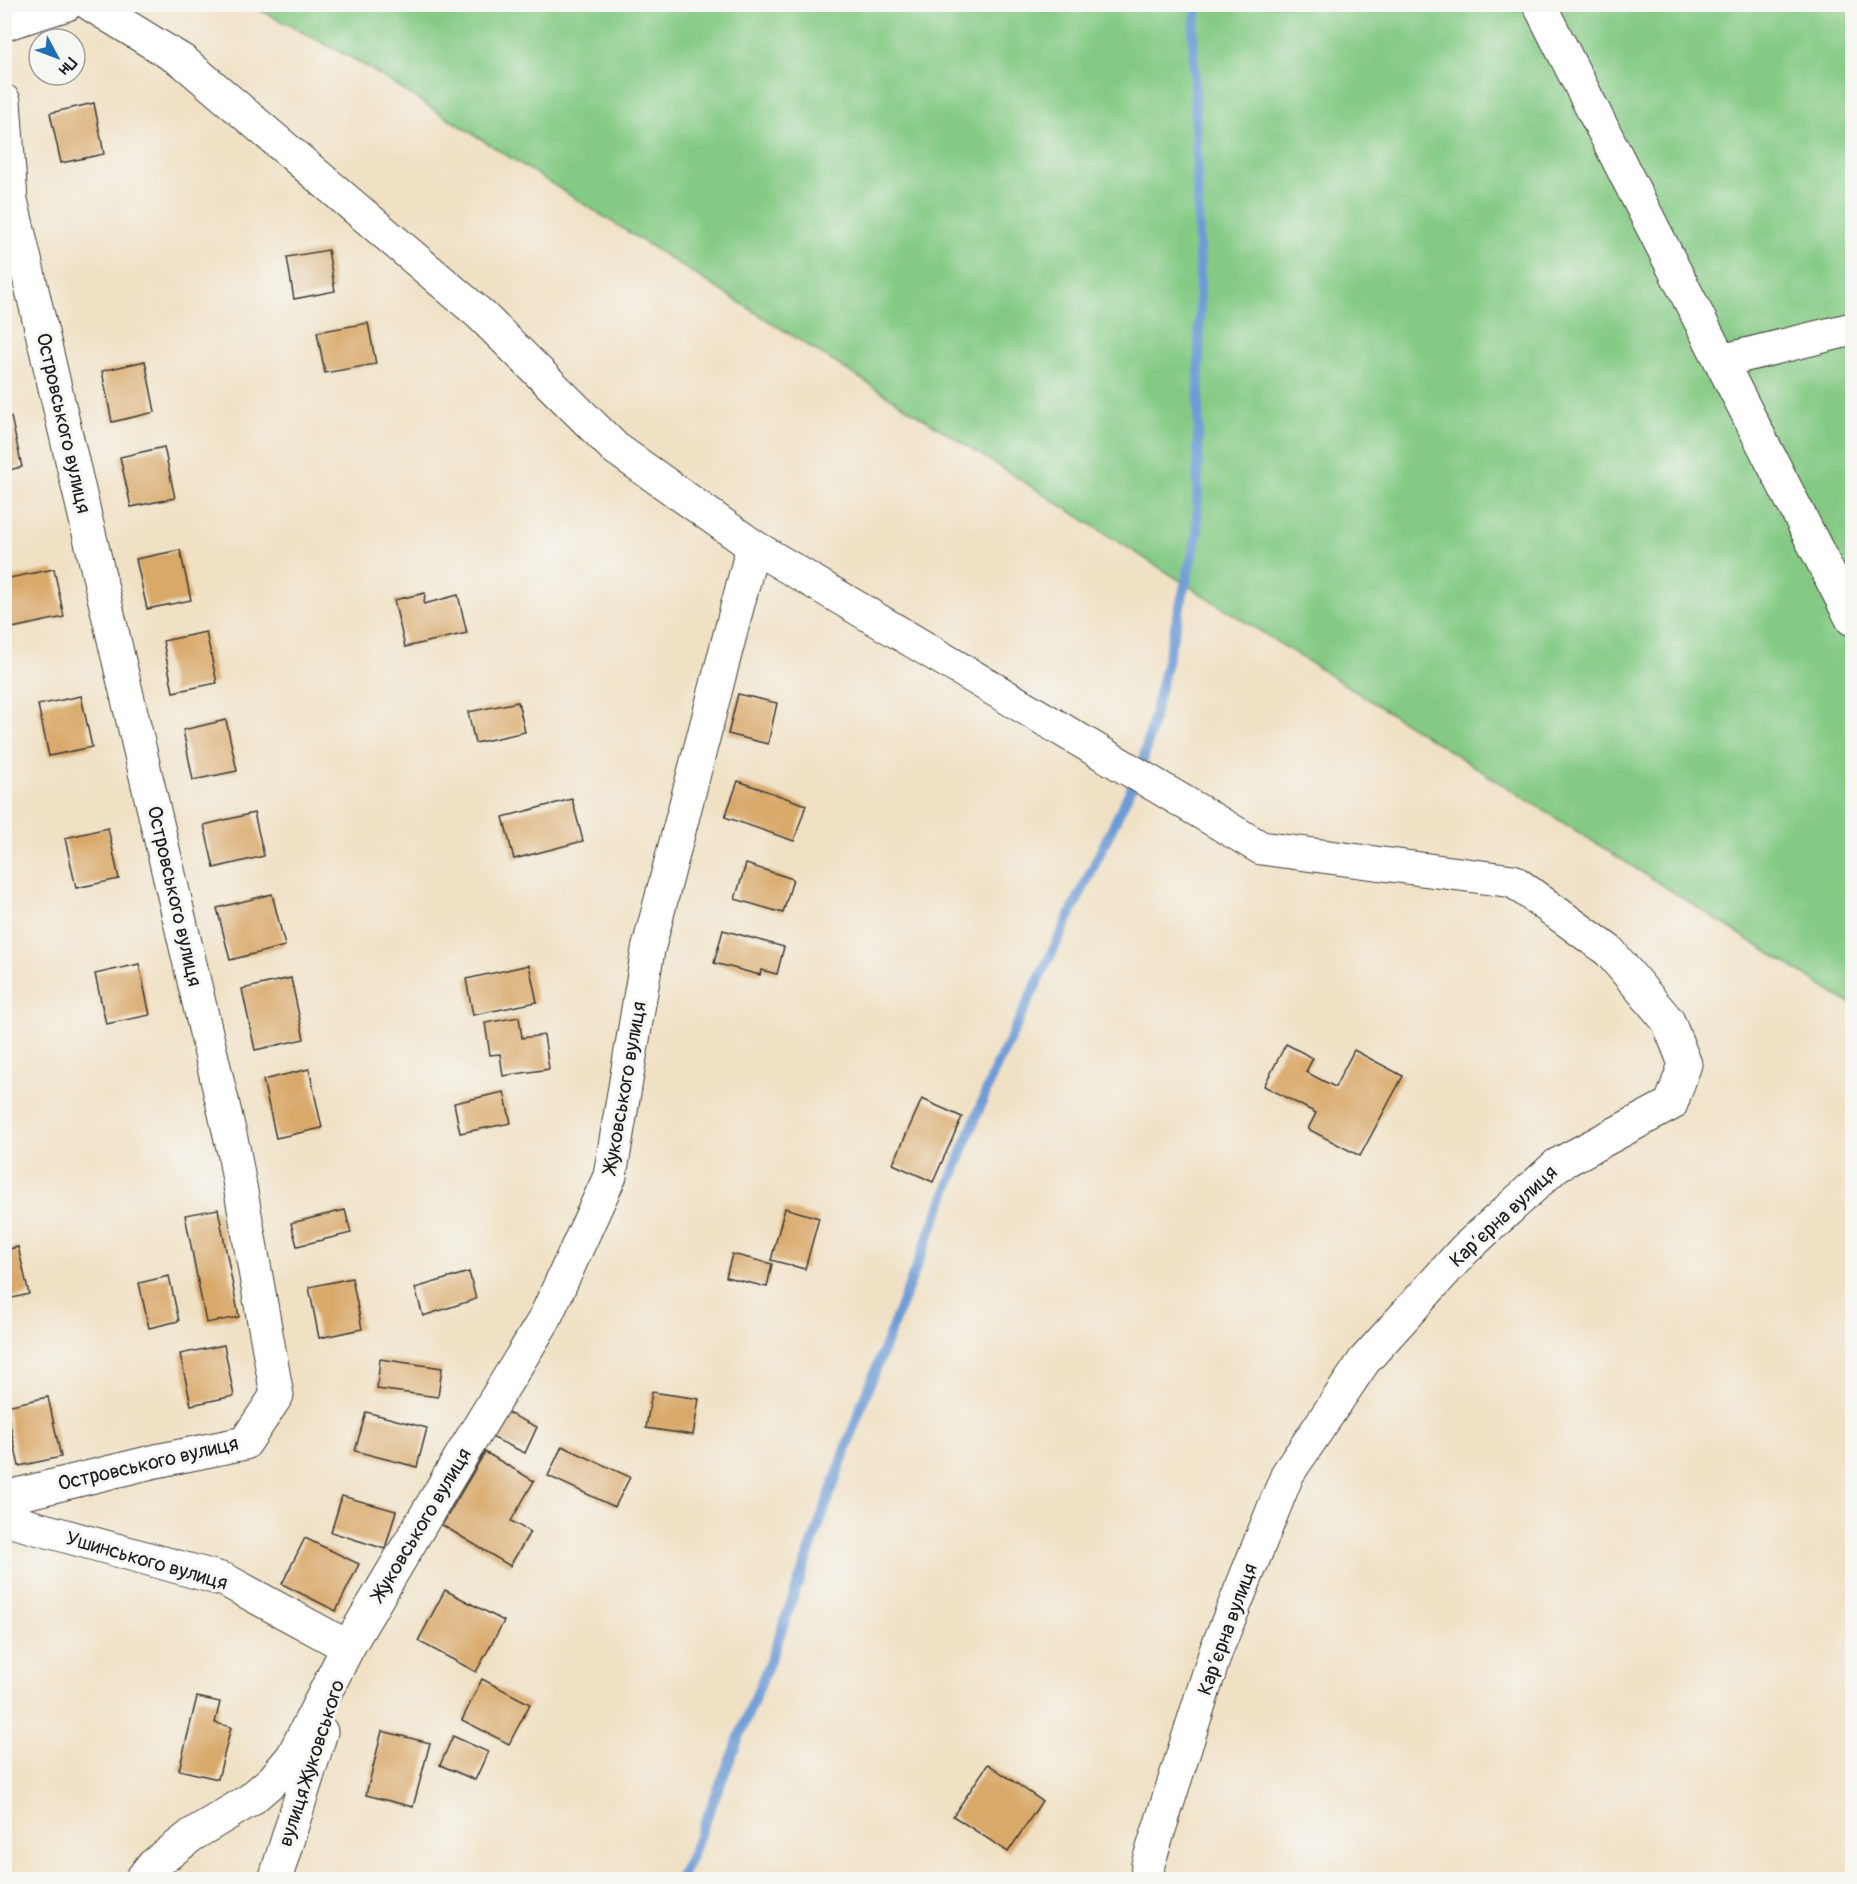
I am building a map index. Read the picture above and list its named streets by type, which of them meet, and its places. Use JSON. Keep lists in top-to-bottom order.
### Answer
{
  "streets": {
    "street": [
      "Островського вулиця",
      "Жуковського вулиця",
      "Карʼєрна вулиця",
      "Ушинського вулиця",
      "вулиця Жуковського"
    ]
  },
  "crossings": [
    ["Жуковського вулиця", "Карʼєрна вулиця"],
    ["Жуковського вулиця", "Ушинського вулиця"],
    ["Жуковського вулиця", "вулиця Жуковського"],
    ["Ушинського вулиця", "вулиця Жуковського"]
  ],
  "north": "bottom right"
}
